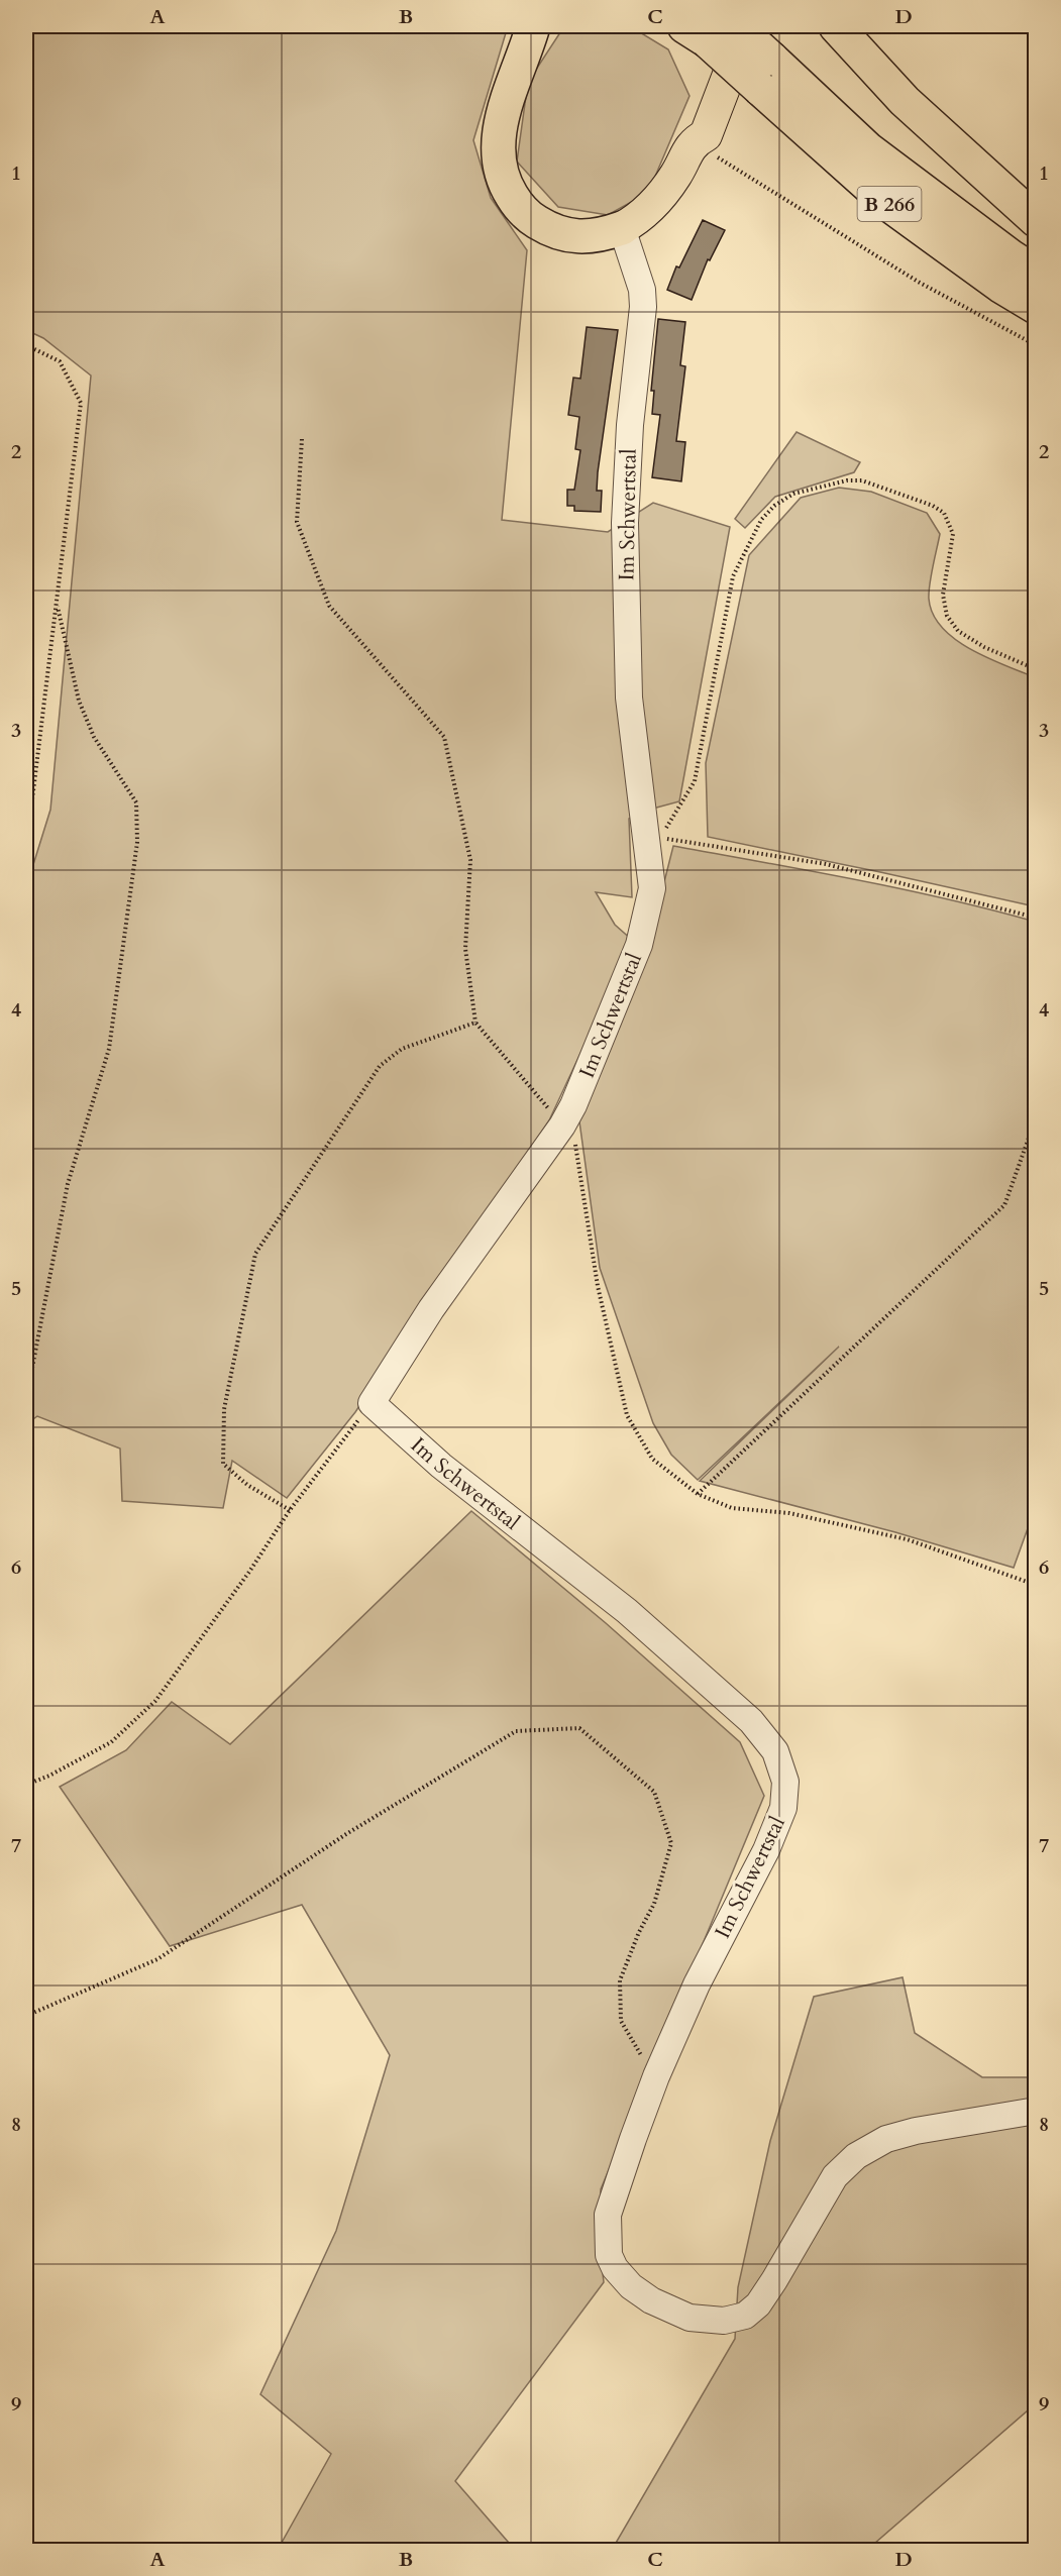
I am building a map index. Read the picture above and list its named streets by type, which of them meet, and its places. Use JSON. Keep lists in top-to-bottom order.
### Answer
{
  "streets": {
    "highway": ["B 266"],
    "street": ["Im Schwertstal"]
  },
  "crossings": [
    ["B 266", "Im Schwertstal"]
  ],
  "grid": {
    "columns": [
      "A",
      "B",
      "C",
      "D"
    ],
    "rows": [
      "1",
      "2",
      "3",
      "4",
      "5",
      "6",
      "7",
      "8",
      "9"
    ]
  }
}
